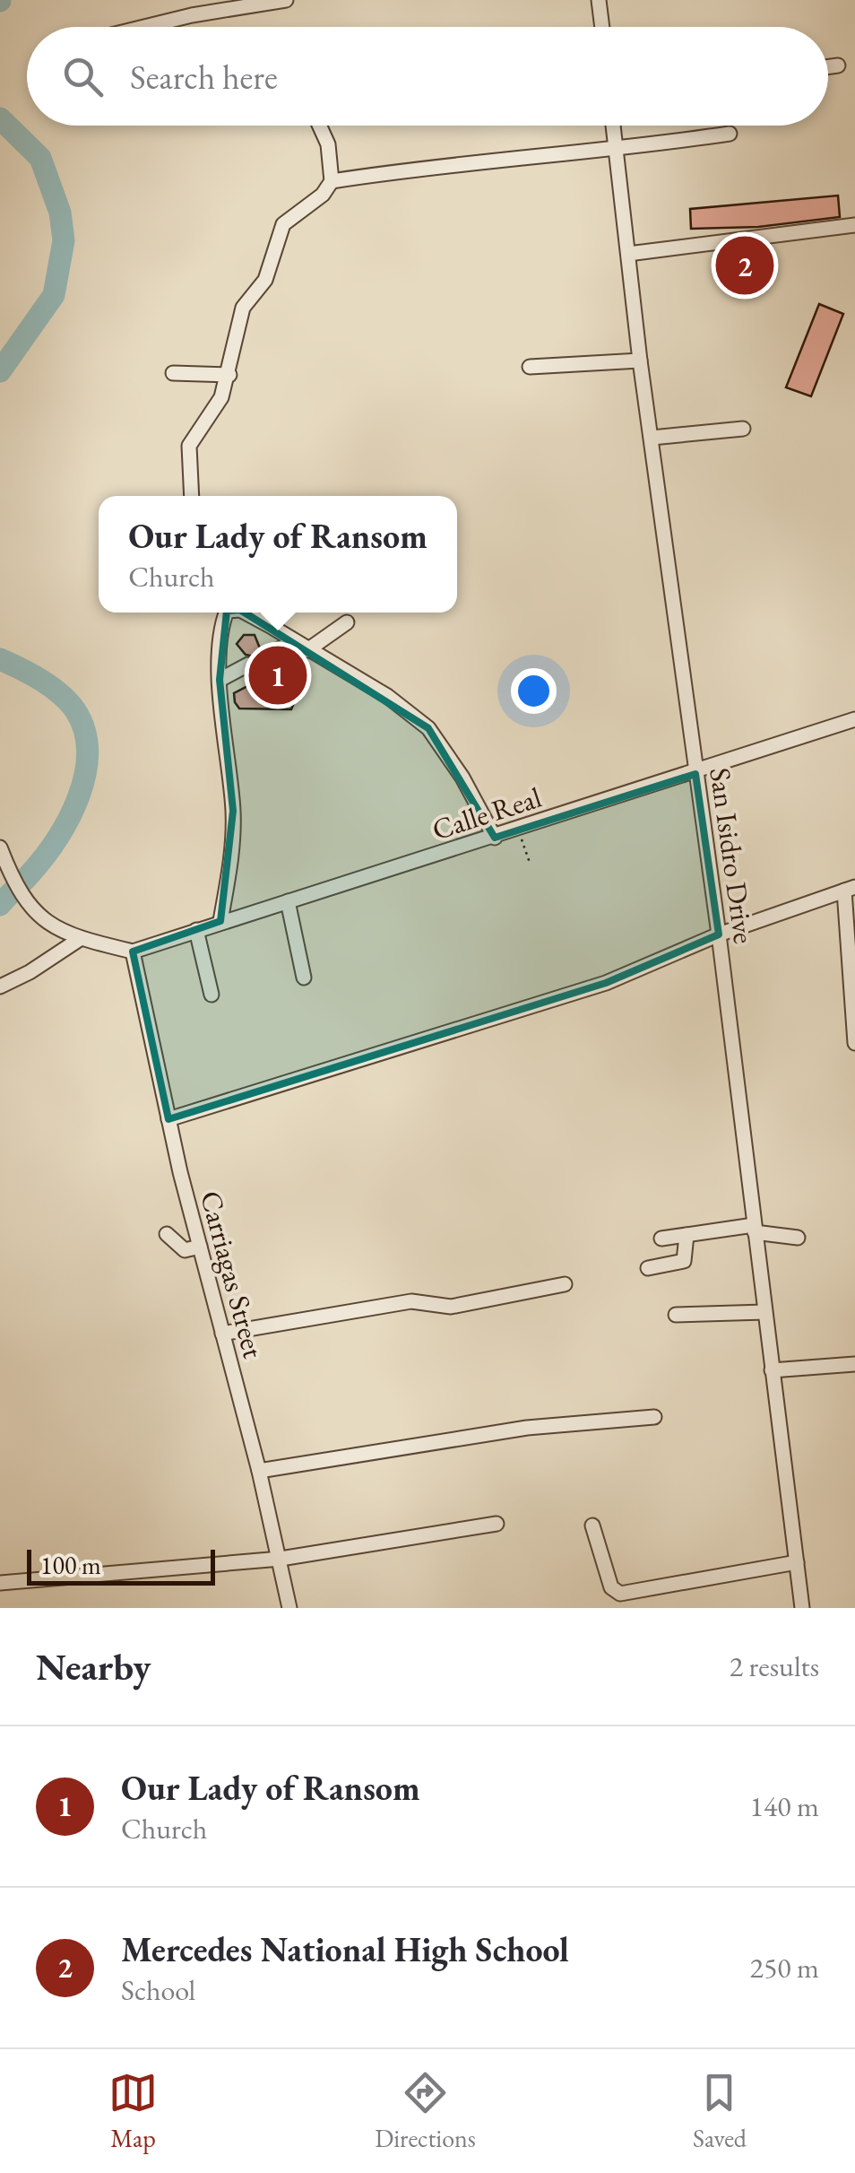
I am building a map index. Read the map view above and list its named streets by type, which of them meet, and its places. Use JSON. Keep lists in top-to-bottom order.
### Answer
{
  "streets": {
    "street": ["Calle Real", "San Isidro Drive", "Carriagas Street"]
  },
  "crossings": [
    ["Calle Real", "San Isidro Drive"],
    ["Calle Real", "Carriagas Street"]
  ],
  "scale_bar": "100 m",
  "page": {
    "search": "Search here",
    "pins": ["2", "1"],
    "popup": ["Our Lady of Ransom", "Church"],
    "scale": "100 m",
    "heading": ["Nearby", "2 results"],
    "list": [
      {
        "mark": "1",
        "name": "Our Lady of Ransom",
        "note": "Church",
        "value": "140 m"
      },
      {
        "mark": "2",
        "name": "Mercedes National High School",
        "note": "School",
        "value": "250 m"
      }
    ],
    "nav": ["Map", "Directions", "Saved"]
  }
}
